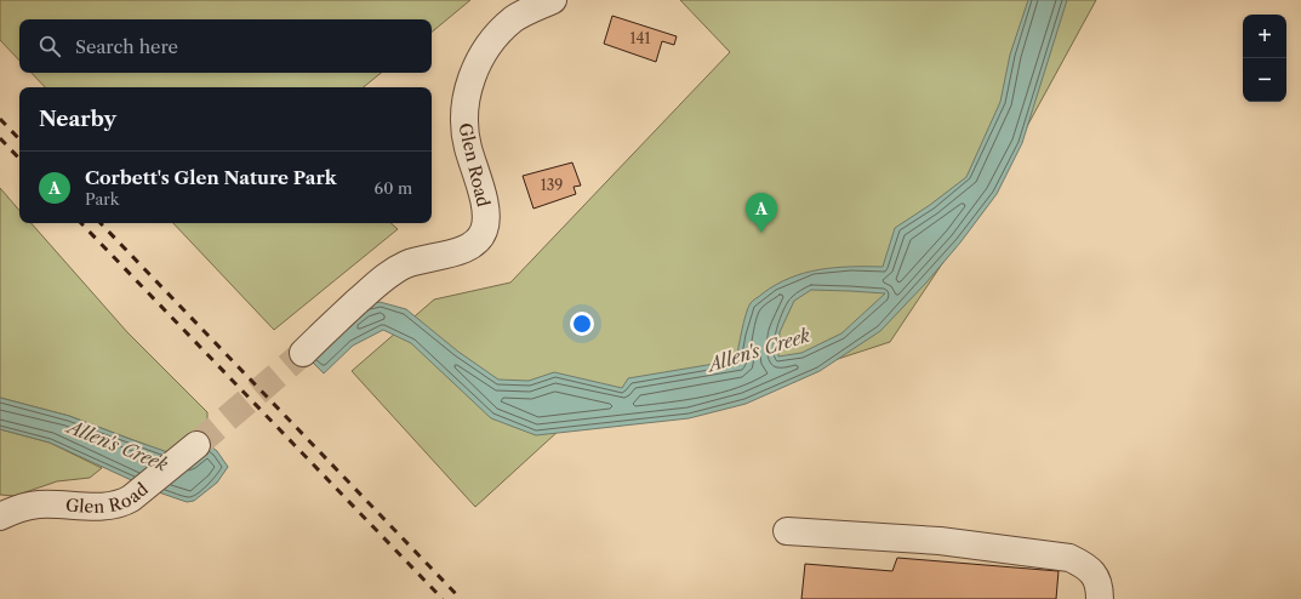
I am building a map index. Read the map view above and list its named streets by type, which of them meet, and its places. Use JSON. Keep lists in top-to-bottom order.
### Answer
{
  "streets": {
    "street": ["Glen Road"]
  },
  "water": ["Allen's Creek"],
  "house_numbers": ["141", "139"],
  "page": {
    "map_buttons": ["+", "−"],
    "search": "Search here",
    "heading": "Nearby",
    "list": [
      {
        "mark": "A",
        "name": "Corbett's Glen Nature Park",
        "note": "Park",
        "value": "60 m"
      }
    ],
    "pins": "A"
  }
}
